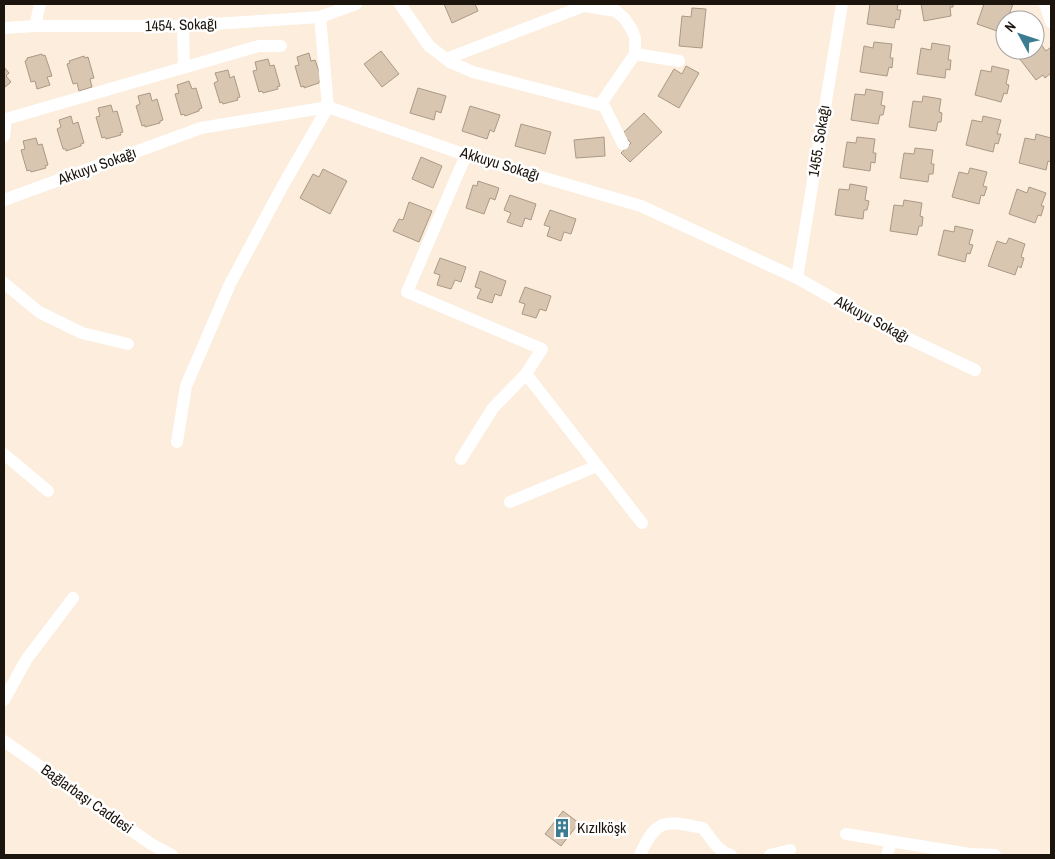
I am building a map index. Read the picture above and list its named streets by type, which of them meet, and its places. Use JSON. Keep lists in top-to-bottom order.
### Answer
{
  "streets": {
    "street": [
      "1454. Sokağı",
      "1455. Sokağı",
      "Akkuyu Sokağı",
      "Bağlarbaşı Caddesi"
    ]
  },
  "crossings": [
    ["1455. Sokağı", "Akkuyu Sokağı"]
  ],
  "places": {
    "building": ["Kızılköşk"]
  },
  "north": "top left"
}
